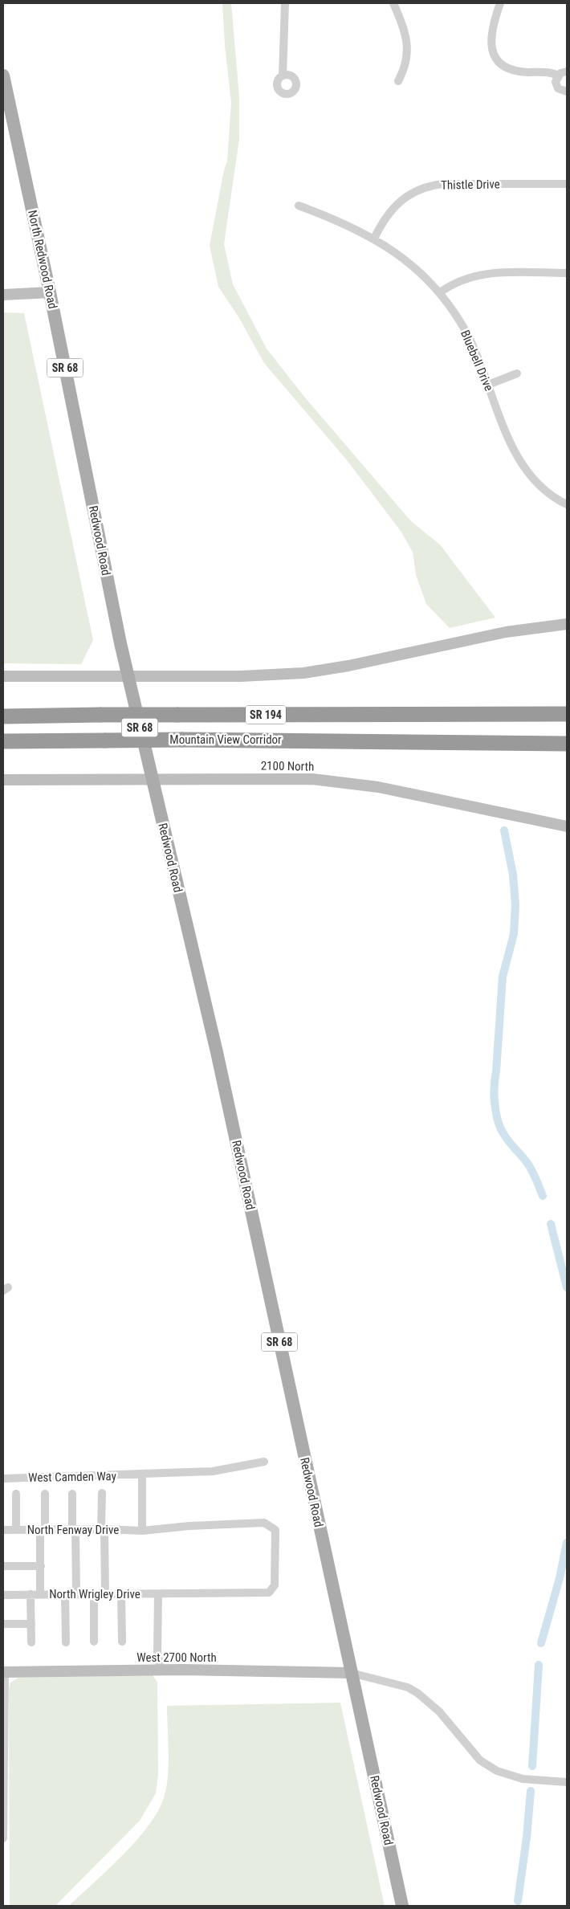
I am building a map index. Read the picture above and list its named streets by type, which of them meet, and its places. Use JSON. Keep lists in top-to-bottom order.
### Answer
{
  "streets": {
    "highway": ["SR 194", "Mountain View Corridor"],
    "main road": [
      "North Redwood Road",
      "SR 68",
      "Redwood Road",
      "2100 North",
      "West 2700 North"
    ],
    "street": [
      "Thistle Drive",
      "Bluebell Drive",
      "West Camden Way",
      "North Fenway Drive",
      "North Wrigley Drive"
    ]
  },
  "crossings": [
    ["Thistle Drive", "Bluebell Drive"],
    ["North Redwood Road", "Redwood Road"],
    ["Redwood Road", "2100 North"],
    ["Redwood Road", "West 2700 North"],
    ["North Fenway Drive", "North Wrigley Drive"]
  ]
}
